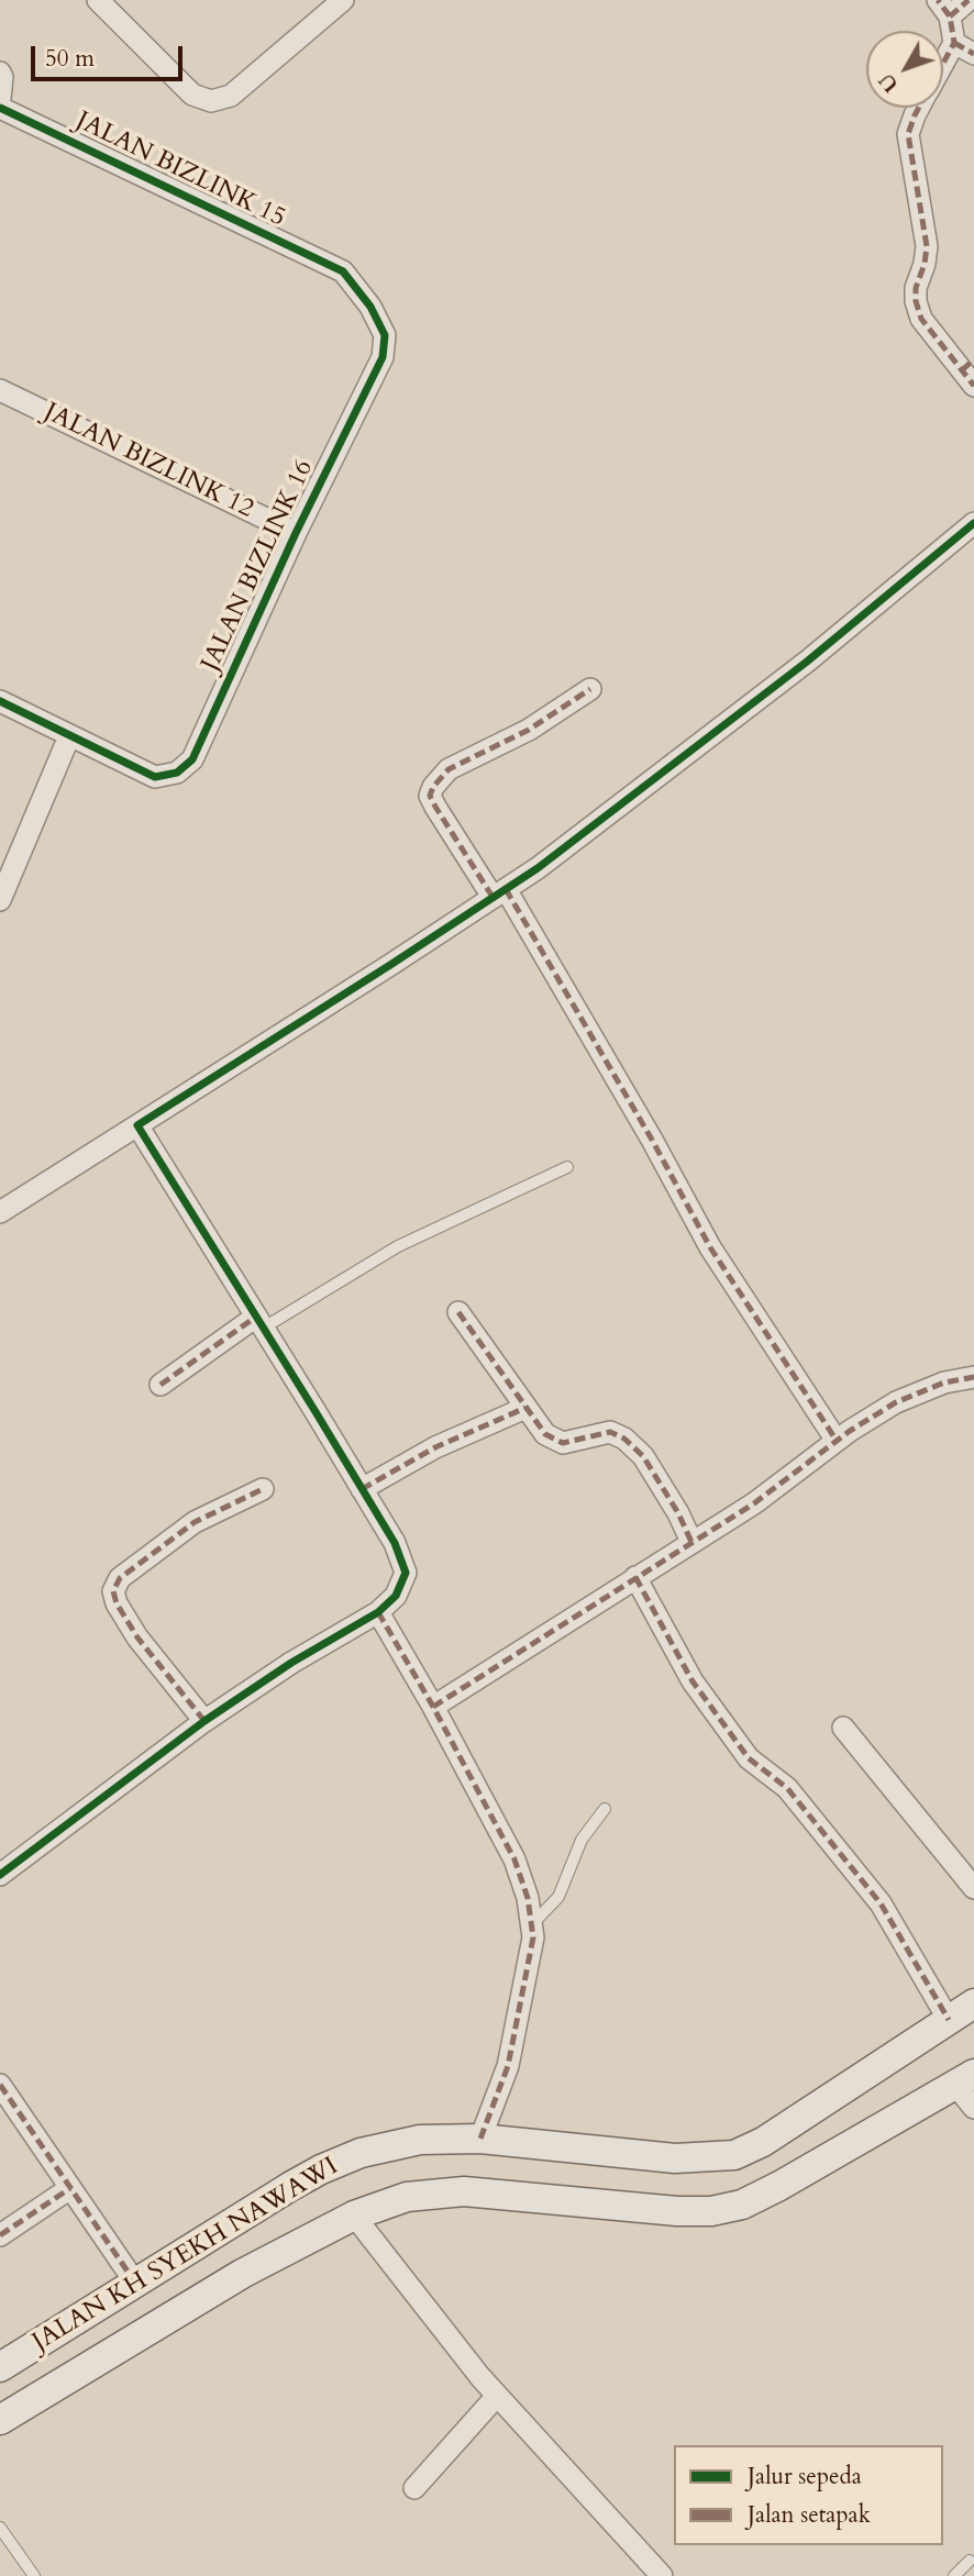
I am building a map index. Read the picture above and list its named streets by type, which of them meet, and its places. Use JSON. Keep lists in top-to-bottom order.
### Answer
{
  "streets": {
    "main road": ["JALAN KH SYEKH NAWAWI"],
    "street": ["JALAN BIZLINK 15", "JALAN BIZLINK 12", "JALAN BIZLINK 16"]
  },
  "crossings": [
    ["JALAN BIZLINK 15", "JALAN BIZLINK 16"],
    ["JALAN BIZLINK 12", "JALAN BIZLINK 16"]
  ],
  "legend": ["Jalur sepeda", "Jalan setapak"],
  "scale_bar": "50 m",
  "north": "bottom left"
}
